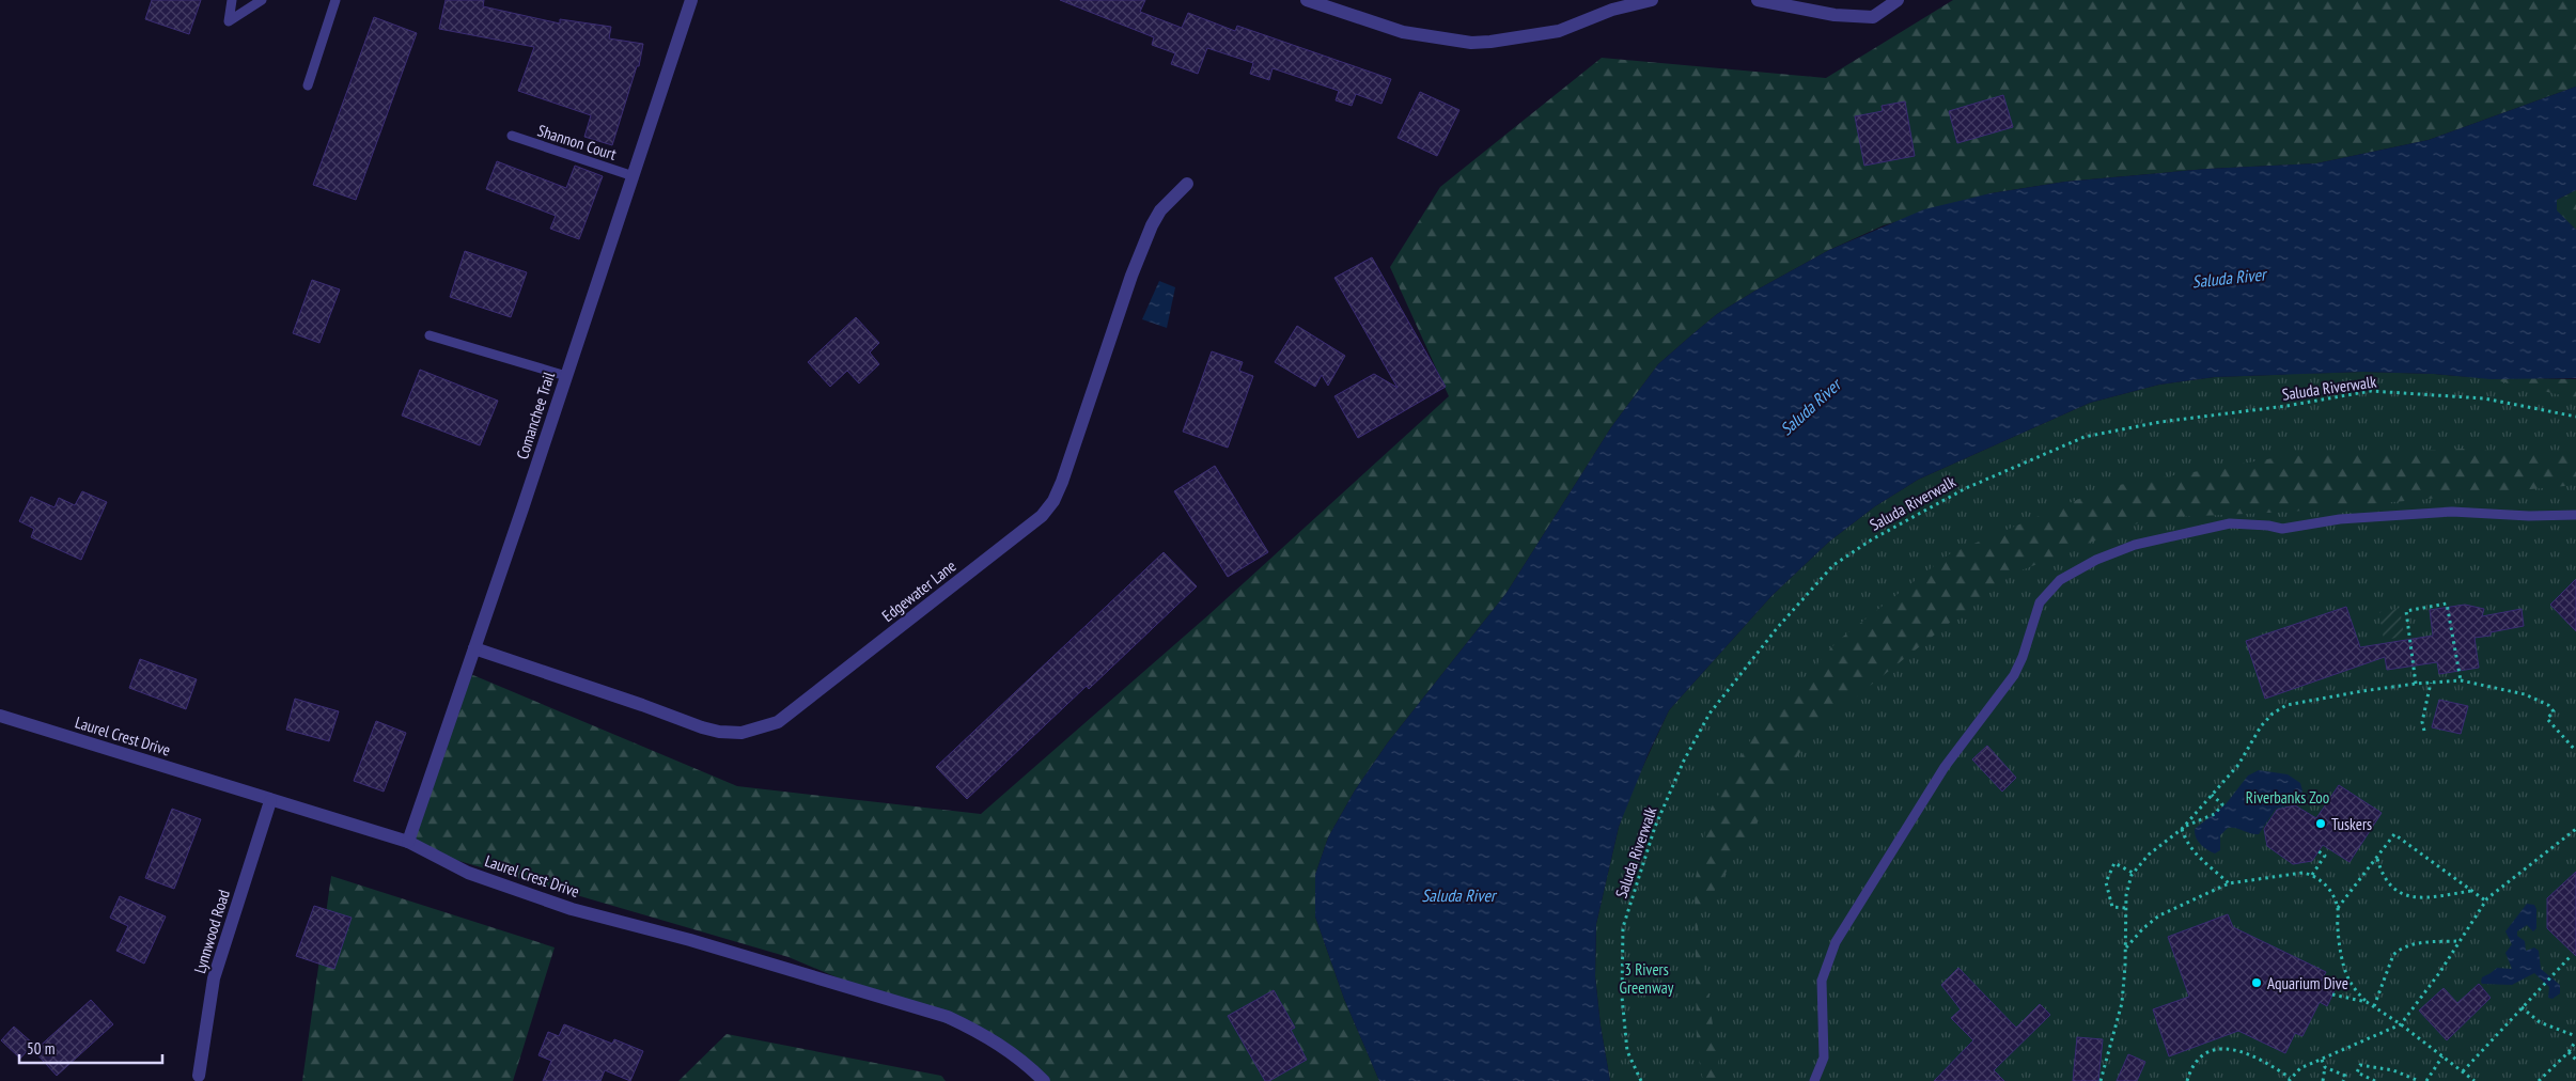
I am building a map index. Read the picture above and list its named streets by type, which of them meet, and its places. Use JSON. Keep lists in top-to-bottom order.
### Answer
{
  "streets": {
    "street": [
      "Comanchee Trail",
      "Edgewater Lane",
      "Laurel Crest Drive",
      "Lynnwood Road"
    ],
    "lane": ["Shannon Court"],
    "path": ["Saluda Riverwalk"]
  },
  "crossings": [
    ["Shannon Court", "Comanchee Trail"],
    ["Comanchee Trail", "Edgewater Lane"],
    ["Comanchee Trail", "Laurel Crest Drive"],
    ["Laurel Crest Drive", "Lynnwood Road"]
  ],
  "water": ["Saluda River"],
  "parks": ["Riverbanks Zoo", "3 Rivers Greenway"],
  "places": ["Tuskers", "Aquarium Dive"],
  "scale_bar": "50 m"
}
